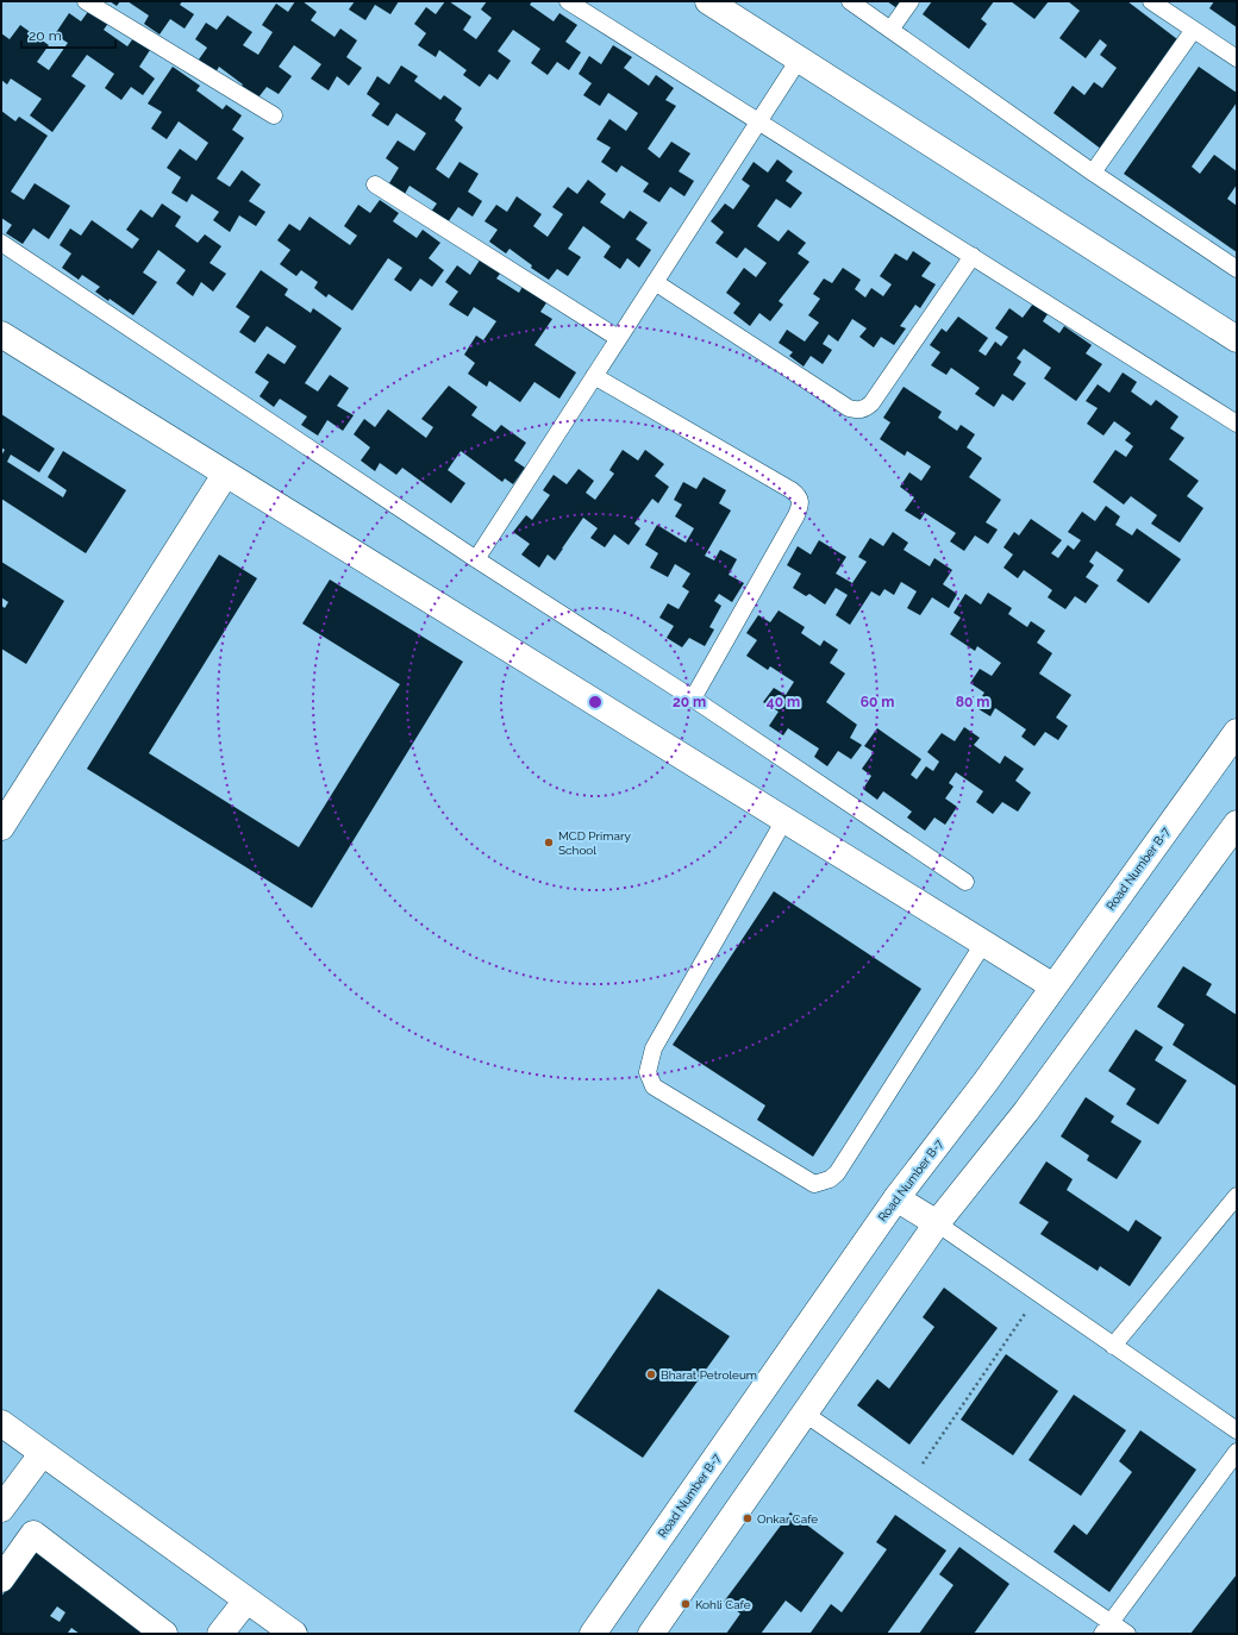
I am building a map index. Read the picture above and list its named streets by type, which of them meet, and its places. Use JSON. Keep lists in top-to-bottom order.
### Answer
{
  "streets": {
    "street": ["Road Number B-7"]
  },
  "places": [
    "MCD Primary School",
    "Bharat Petroleum",
    "Onkar Cafe",
    "Kohli Cafe"
  ],
  "scale_bar": "20 m",
  "rings": [
    "20 m",
    "40 m",
    "60 m",
    "80 m"
  ]
}
